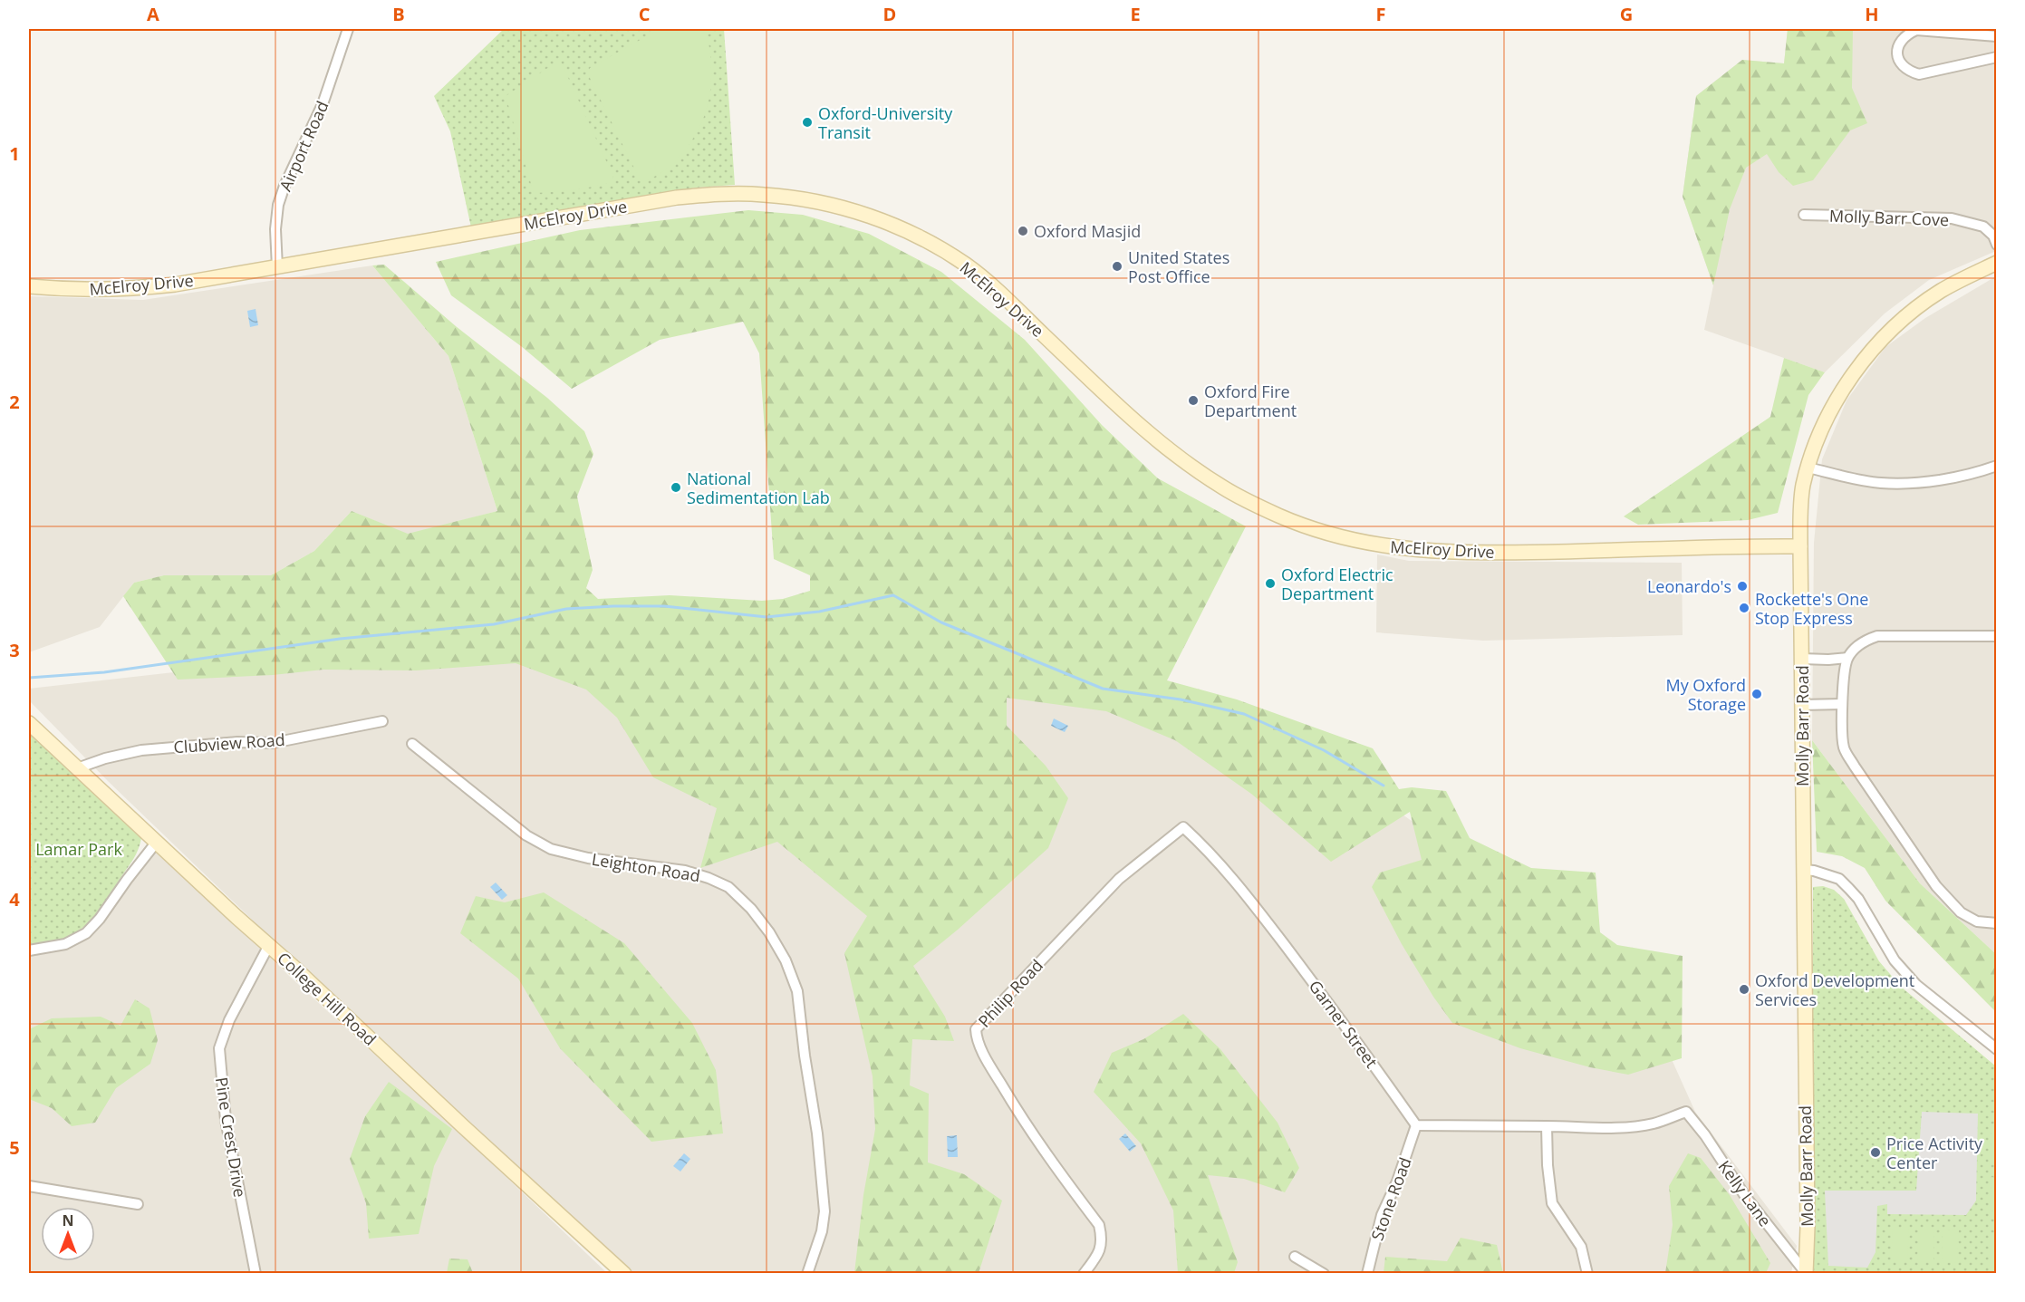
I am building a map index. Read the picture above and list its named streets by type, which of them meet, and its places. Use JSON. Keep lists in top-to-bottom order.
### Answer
{
  "streets": {
    "street": [
      "Airport Road",
      "McElroy Drive",
      "Molly Barr Cove",
      "Molly Barr Road",
      "Clubview Road",
      "Leighton Road",
      "Philip Road",
      "College Hill Road",
      "Garner Street",
      "Pine Crest Drive",
      "Kelly Lane",
      "Stone Road"
    ]
  },
  "crossings": [
    ["Airport Road", "McElroy Drive"],
    ["McElroy Drive", "Molly Barr Road"],
    ["Molly Barr Road", "Kelly Lane"],
    ["Clubview Road", "College Hill Road"],
    ["Philip Road", "Garner Street"],
    ["College Hill Road", "Pine Crest Drive"],
    ["Garner Street", "Stone Road"]
  ],
  "parks": ["Lamar Park"],
  "places": [
    "Oxford-University Transit",
    "Oxford Masjid",
    "United States Post Office",
    "Oxford Fire Department",
    "National Sedimentation Lab",
    "Oxford Electric Department",
    "Leonardo's",
    "Rockette's One Stop Express",
    "My Oxford Storage",
    "Oxford Development Services",
    "Price Activity Center"
  ],
  "north": "top",
  "grid": {
    "columns": [
      "A",
      "B",
      "C",
      "D",
      "E",
      "F",
      "G",
      "H"
    ],
    "rows": [
      "1",
      "2",
      "3",
      "4",
      "5"
    ]
  }
}
